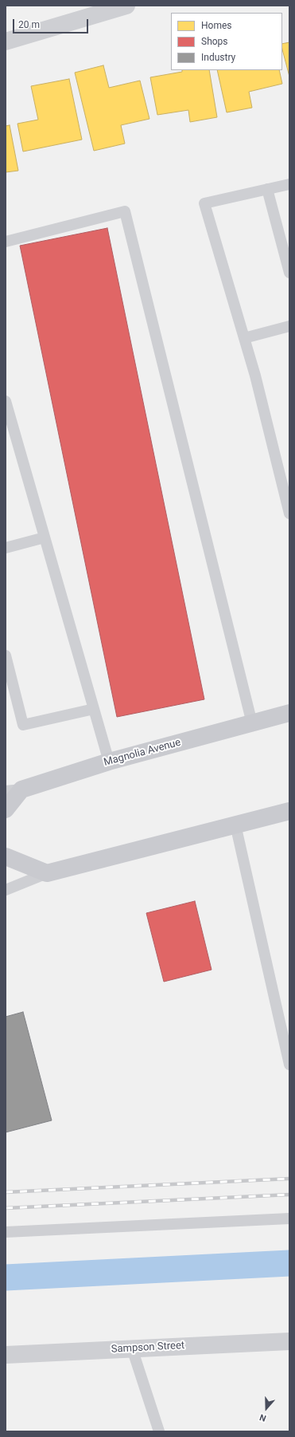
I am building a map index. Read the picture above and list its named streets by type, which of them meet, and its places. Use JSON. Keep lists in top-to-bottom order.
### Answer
{
  "streets": {
    "main road": ["Magnolia Avenue"],
    "street": ["Sampson Street"]
  },
  "legend": ["Homes", "Shops", "Industry"],
  "scale_bar": "20 m",
  "north": "bottom"
}
